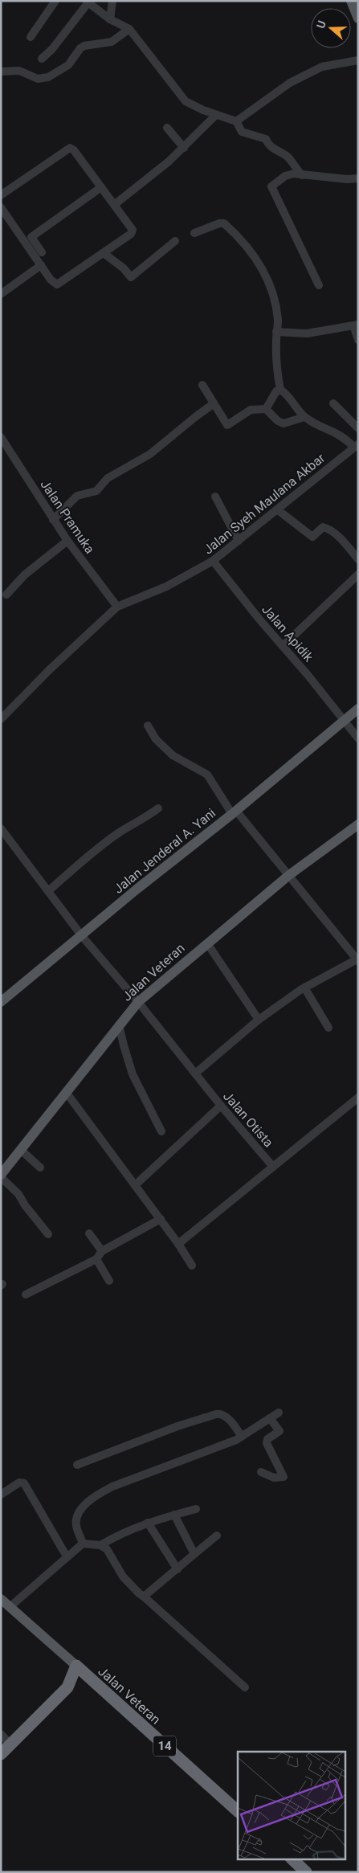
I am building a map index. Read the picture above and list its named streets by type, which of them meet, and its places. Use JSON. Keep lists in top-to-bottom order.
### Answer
{
  "streets": {
    "highway": ["Jalan Veteran", "14"],
    "main road": ["Jalan Jenderal A. Yani"],
    "street": [
      "Jalan Syeh Maulana Akbar",
      "Jalan Pramuka",
      "Jalan Apidik",
      "Jalan Otista"
    ]
  },
  "crossings": [
    ["Jalan Syeh Maulana Akbar", "Jalan Pramuka"],
    ["Jalan Syeh Maulana Akbar", "Jalan Apidik"],
    ["Jalan Apidik", "Jalan Jenderal A. Yani"],
    ["Jalan Jenderal A. Yani", "Jalan Otista"],
    ["Jalan Veteran", "Jalan Otista"]
  ],
  "north": "left"
}
